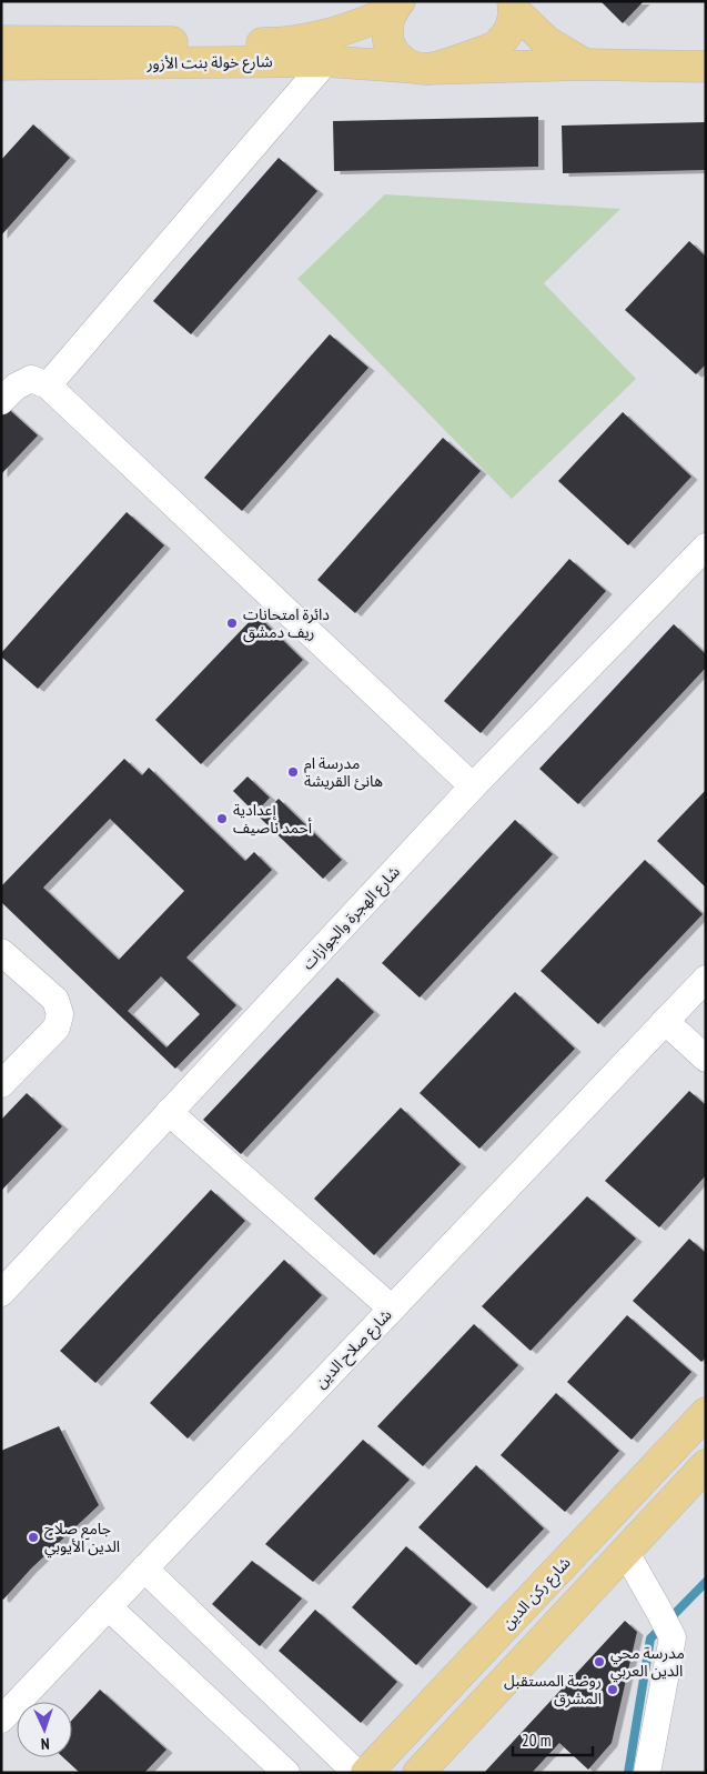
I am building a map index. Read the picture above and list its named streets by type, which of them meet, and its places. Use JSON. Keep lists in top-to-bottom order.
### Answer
{
  "streets": {
    "main road": ["شارع خولة بنت الأزور", "شارع ركن الدين"],
    "street": ["شارع الهجرة والجوازات", "شارع صلاح الدين"]
  },
  "places": [
    "دائرة امتحانات ريف دمشق",
    "مدرسة ام هانئ القريشة",
    "إعدادية أحمد ناصيف",
    "جامع صلاح الدين الأيوبي",
    "مدرسة محي الدين العربي",
    "روضة المستقبل المشرق"
  ],
  "scale_bar": "20 m",
  "north": "bottom"
}
